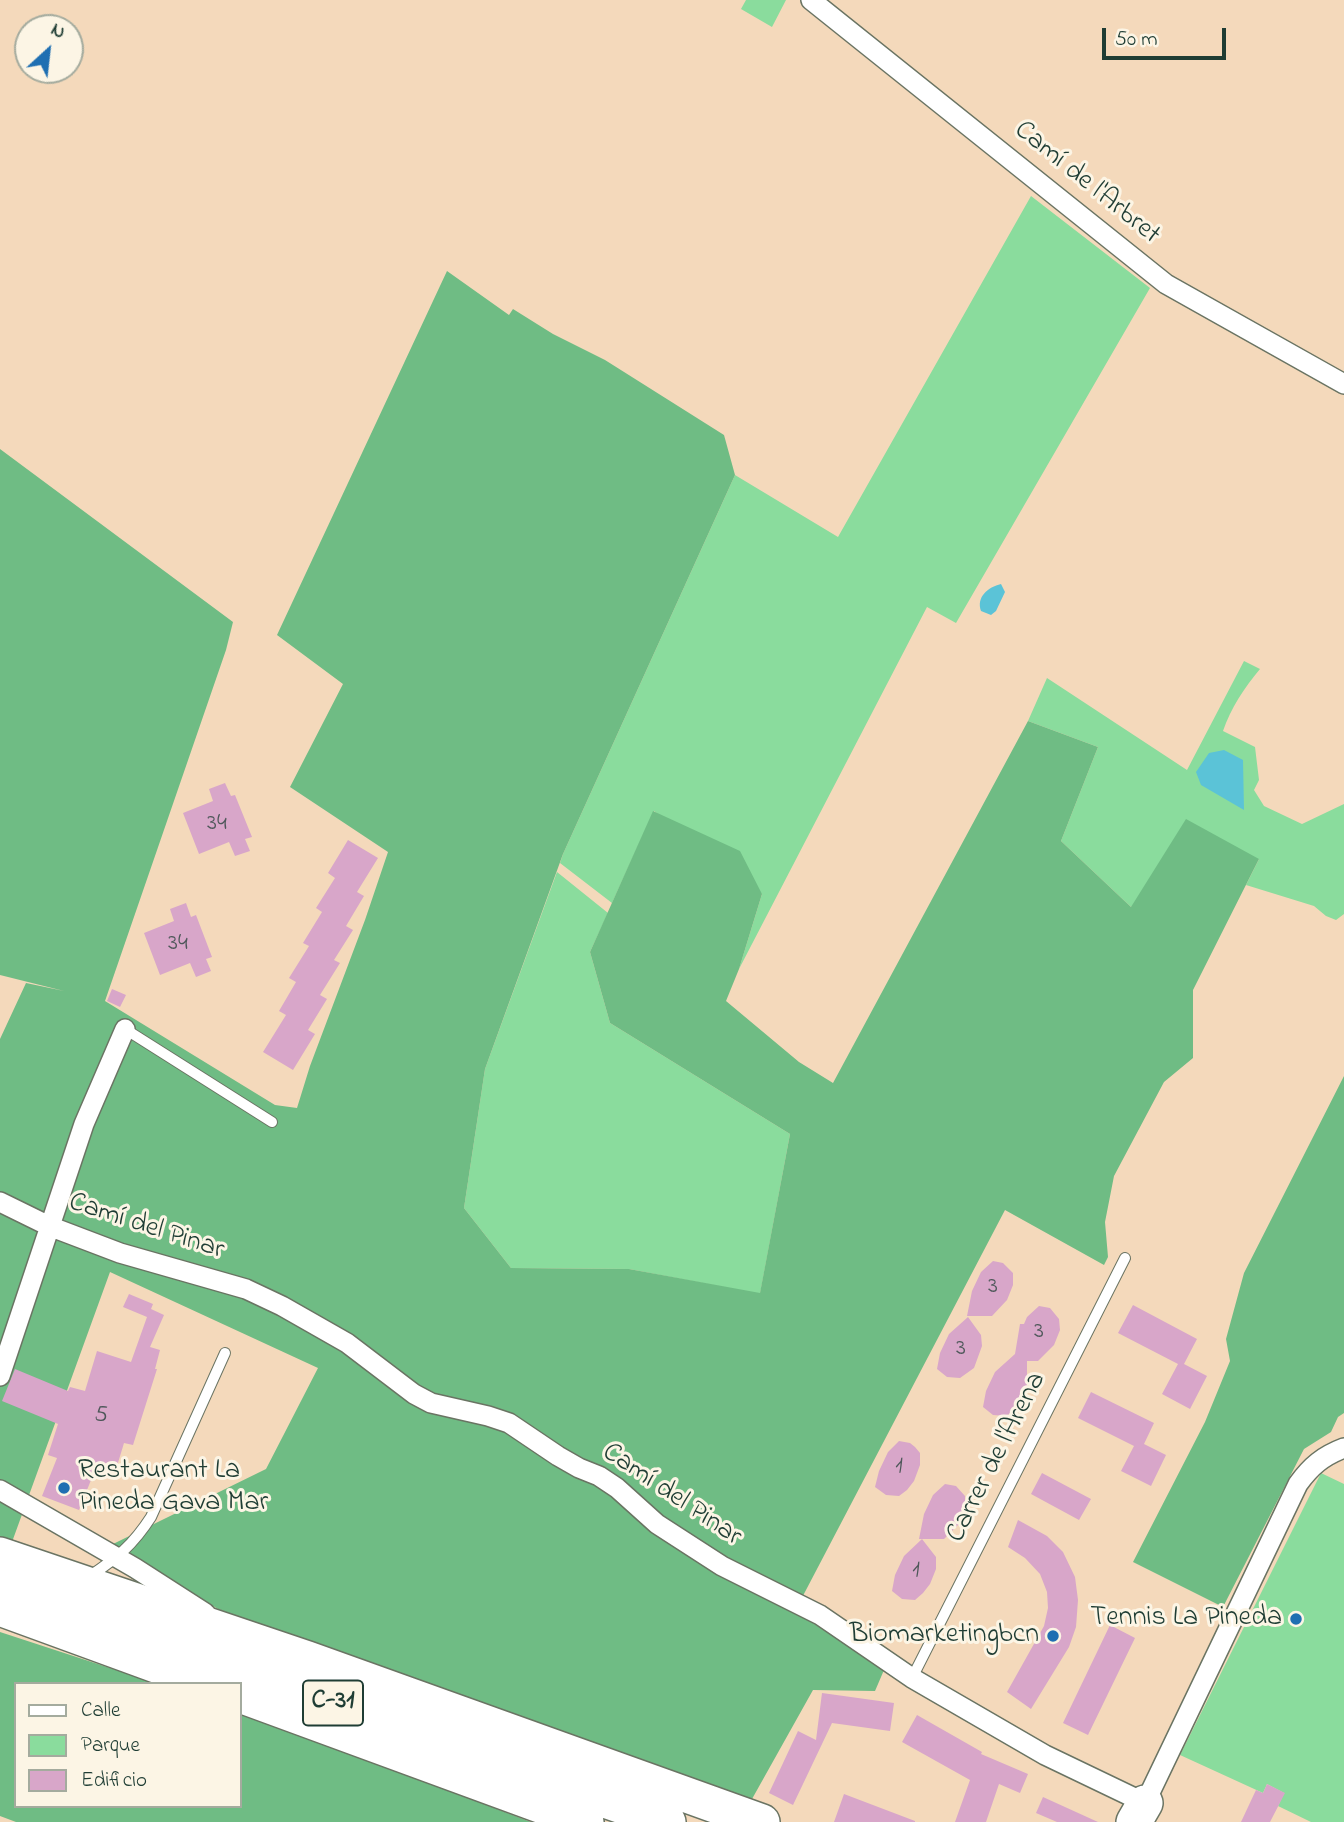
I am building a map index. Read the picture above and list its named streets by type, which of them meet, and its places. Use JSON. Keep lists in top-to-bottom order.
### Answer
{
  "streets": {
    "highway": ["C-31"],
    "street": ["Camí de l'Arbret", "Camí del Pinar"],
    "lane": ["Carrer de l'Arena"]
  },
  "crossings": [
    ["Camí del Pinar", "Carrer de l'Arena"]
  ],
  "places": ["Restaurant La Pineda Gava Mar", "Tennis La Pineda", "Biomarketingbcn"],
  "house_numbers": [
    "34",
    "34",
    "3",
    "3",
    "3",
    "5",
    "1",
    "1"
  ],
  "legend": ["Calle", "Parque", "Edificio"],
  "scale_bar": "50 m",
  "north": "top right"
}
